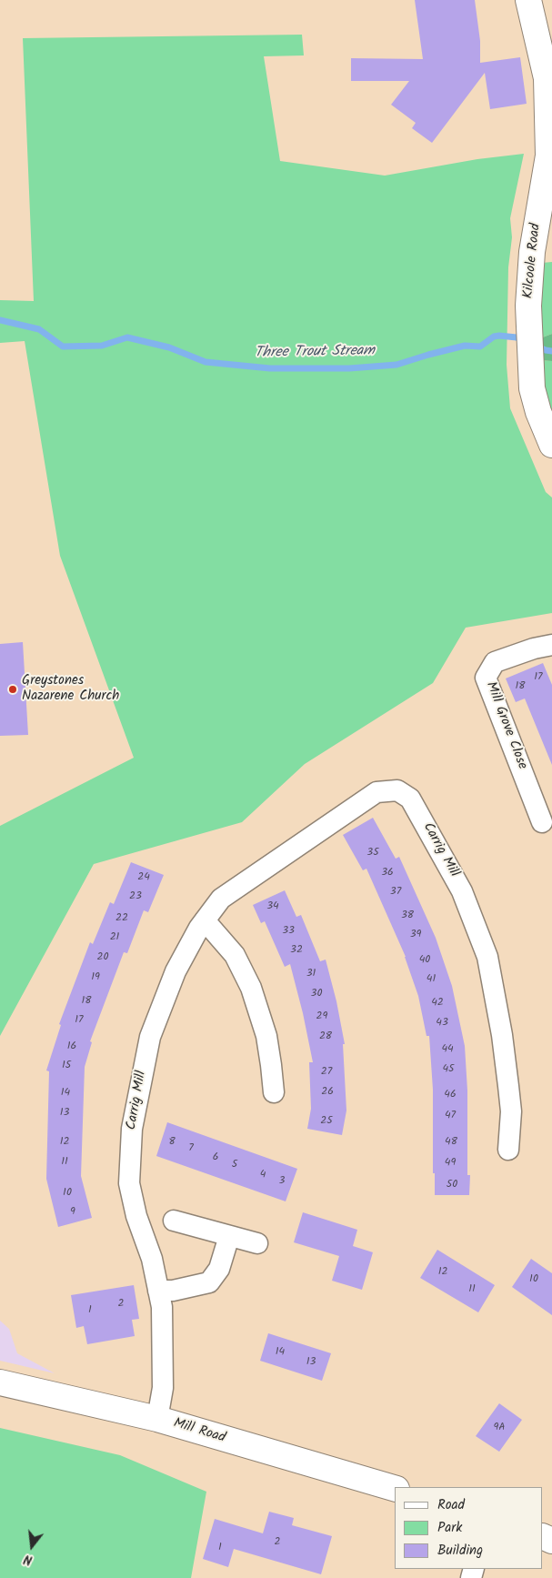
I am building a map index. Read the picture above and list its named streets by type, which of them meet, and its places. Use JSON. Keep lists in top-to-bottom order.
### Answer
{
  "streets": {
    "main road": ["Kilcoole Road", "Mill Road"],
    "street": ["Mill Grove Close", "Carrig Mill"]
  },
  "crossings": [
    ["Carrig Mill", "Mill Road"]
  ],
  "water": ["Three Trout Stream"],
  "places": ["Greystones Nazarene Church"],
  "house_numbers": [
    "17",
    "18",
    "35",
    "36",
    "24",
    "37",
    "23",
    "34",
    "38",
    "22",
    "33",
    "39",
    "21",
    "32",
    "20",
    "40",
    "31",
    "19",
    "41",
    "30",
    "18",
    "42",
    "29",
    "17",
    "43",
    "28",
    "16",
    "44",
    "15",
    "45",
    "27",
    "26",
    "14",
    "46",
    "13",
    "47",
    "25",
    "12",
    "8",
    "48",
    "7",
    "6",
    "11",
    "49",
    "5",
    "4",
    "3",
    "50",
    "10",
    "9",
    "12",
    "10",
    "11",
    "2",
    "1",
    "14",
    "13",
    "9A",
    "2",
    "1"
  ],
  "legend": ["Road", "Park", "Building"],
  "north": "bottom"
}
